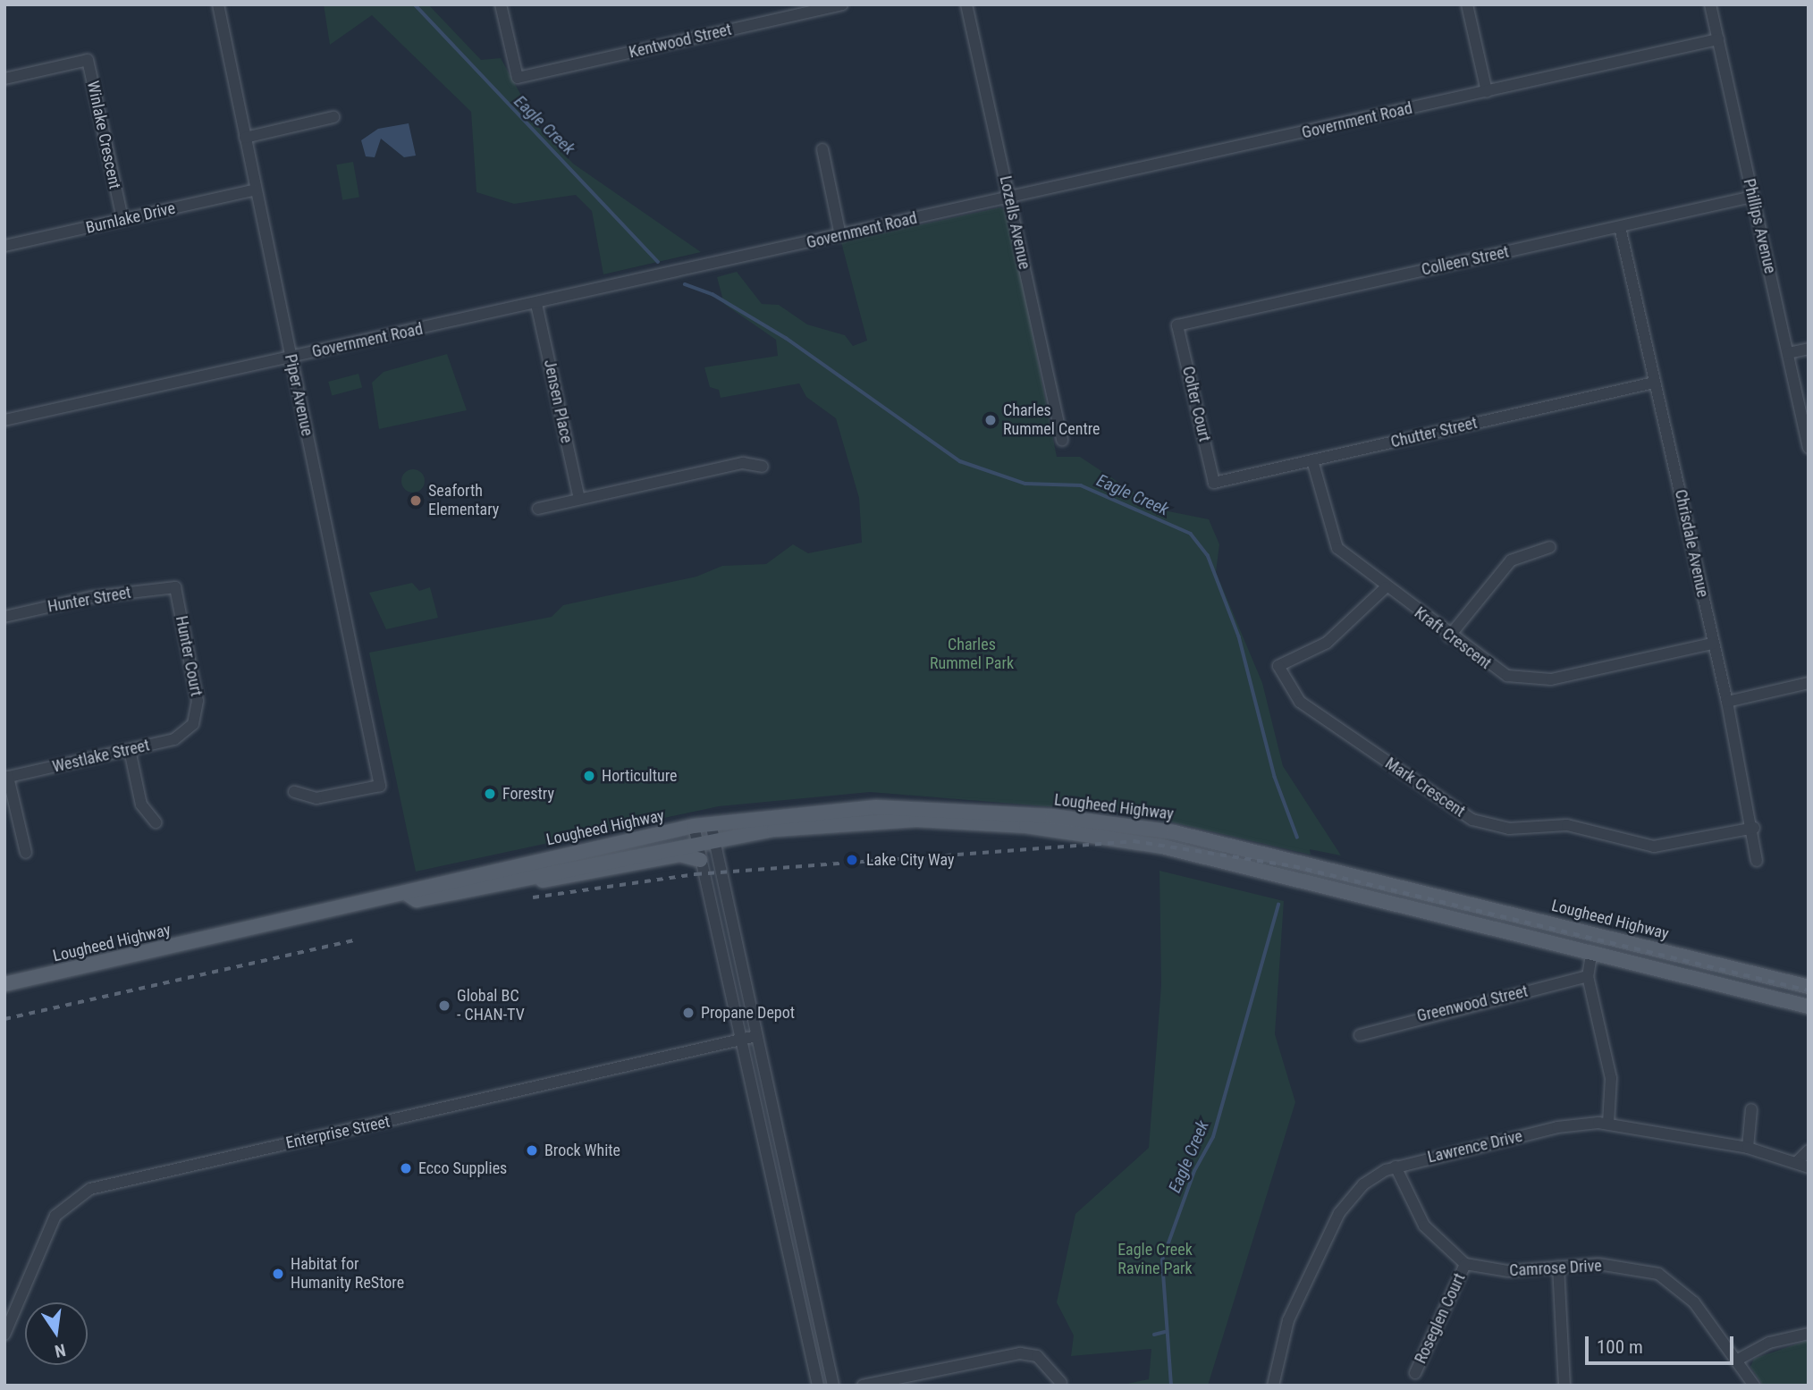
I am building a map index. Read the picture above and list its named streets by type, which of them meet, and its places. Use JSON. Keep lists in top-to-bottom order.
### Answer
{
  "streets": {
    "main road": ["Lougheed Highway"],
    "street": [
      "Kentwood Street",
      "Government Road",
      "Winlake Crescent",
      "Burnlake Drive",
      "Lozells Avenue",
      "Phillips Avenue",
      "Colleen Street",
      "Piper Avenue",
      "Jensen Place",
      "Colter Court",
      "Chutter Street",
      "Chrisdale Avenue",
      "Hunter Street",
      "Kraft Crescent",
      "Hunter Court",
      "Westlake Street",
      "Mark Crescent",
      "Greenwood Street",
      "Enterprise Street",
      "Lawrence Drive",
      "Camrose Drive",
      "Roseglen Court"
    ]
  },
  "crossings": [
    ["Government Road", "Lozells Avenue"],
    ["Government Road", "Phillips Avenue"],
    ["Government Road", "Piper Avenue"],
    ["Government Road", "Jensen Place"],
    ["Winlake Crescent", "Burnlake Drive"],
    ["Burnlake Drive", "Piper Avenue"],
    ["Phillips Avenue", "Colleen Street"],
    ["Colleen Street", "Colter Court"],
    ["Colleen Street", "Chrisdale Avenue"],
    ["Colter Court", "Chutter Street"],
    ["Chutter Street", "Chrisdale Avenue"],
    ["Chutter Street", "Kraft Crescent"],
    ["Chrisdale Avenue", "Kraft Crescent"],
    ["Chrisdale Avenue", "Mark Crescent"],
    ["Hunter Street", "Hunter Court"],
    ["Kraft Crescent", "Mark Crescent"],
    ["Hunter Court", "Westlake Street"],
    ["Camrose Drive", "Roseglen Court"]
  ],
  "water": ["Eagle Creek"],
  "parks": ["Charles Rummel Park", "Eagle Creek Ravine Park"],
  "places": [
    "Charles Rummel Centre",
    "Seaforth Elementary",
    "Horticulture",
    "Forestry",
    "Lake City Way",
    "Global BC - CHAN-TV",
    "Propane Depot",
    "Brock White",
    "Ecco Supplies",
    "Habitat for Humanity ReStore"
  ],
  "scale_bar": "100 m",
  "north": "bottom"
}
